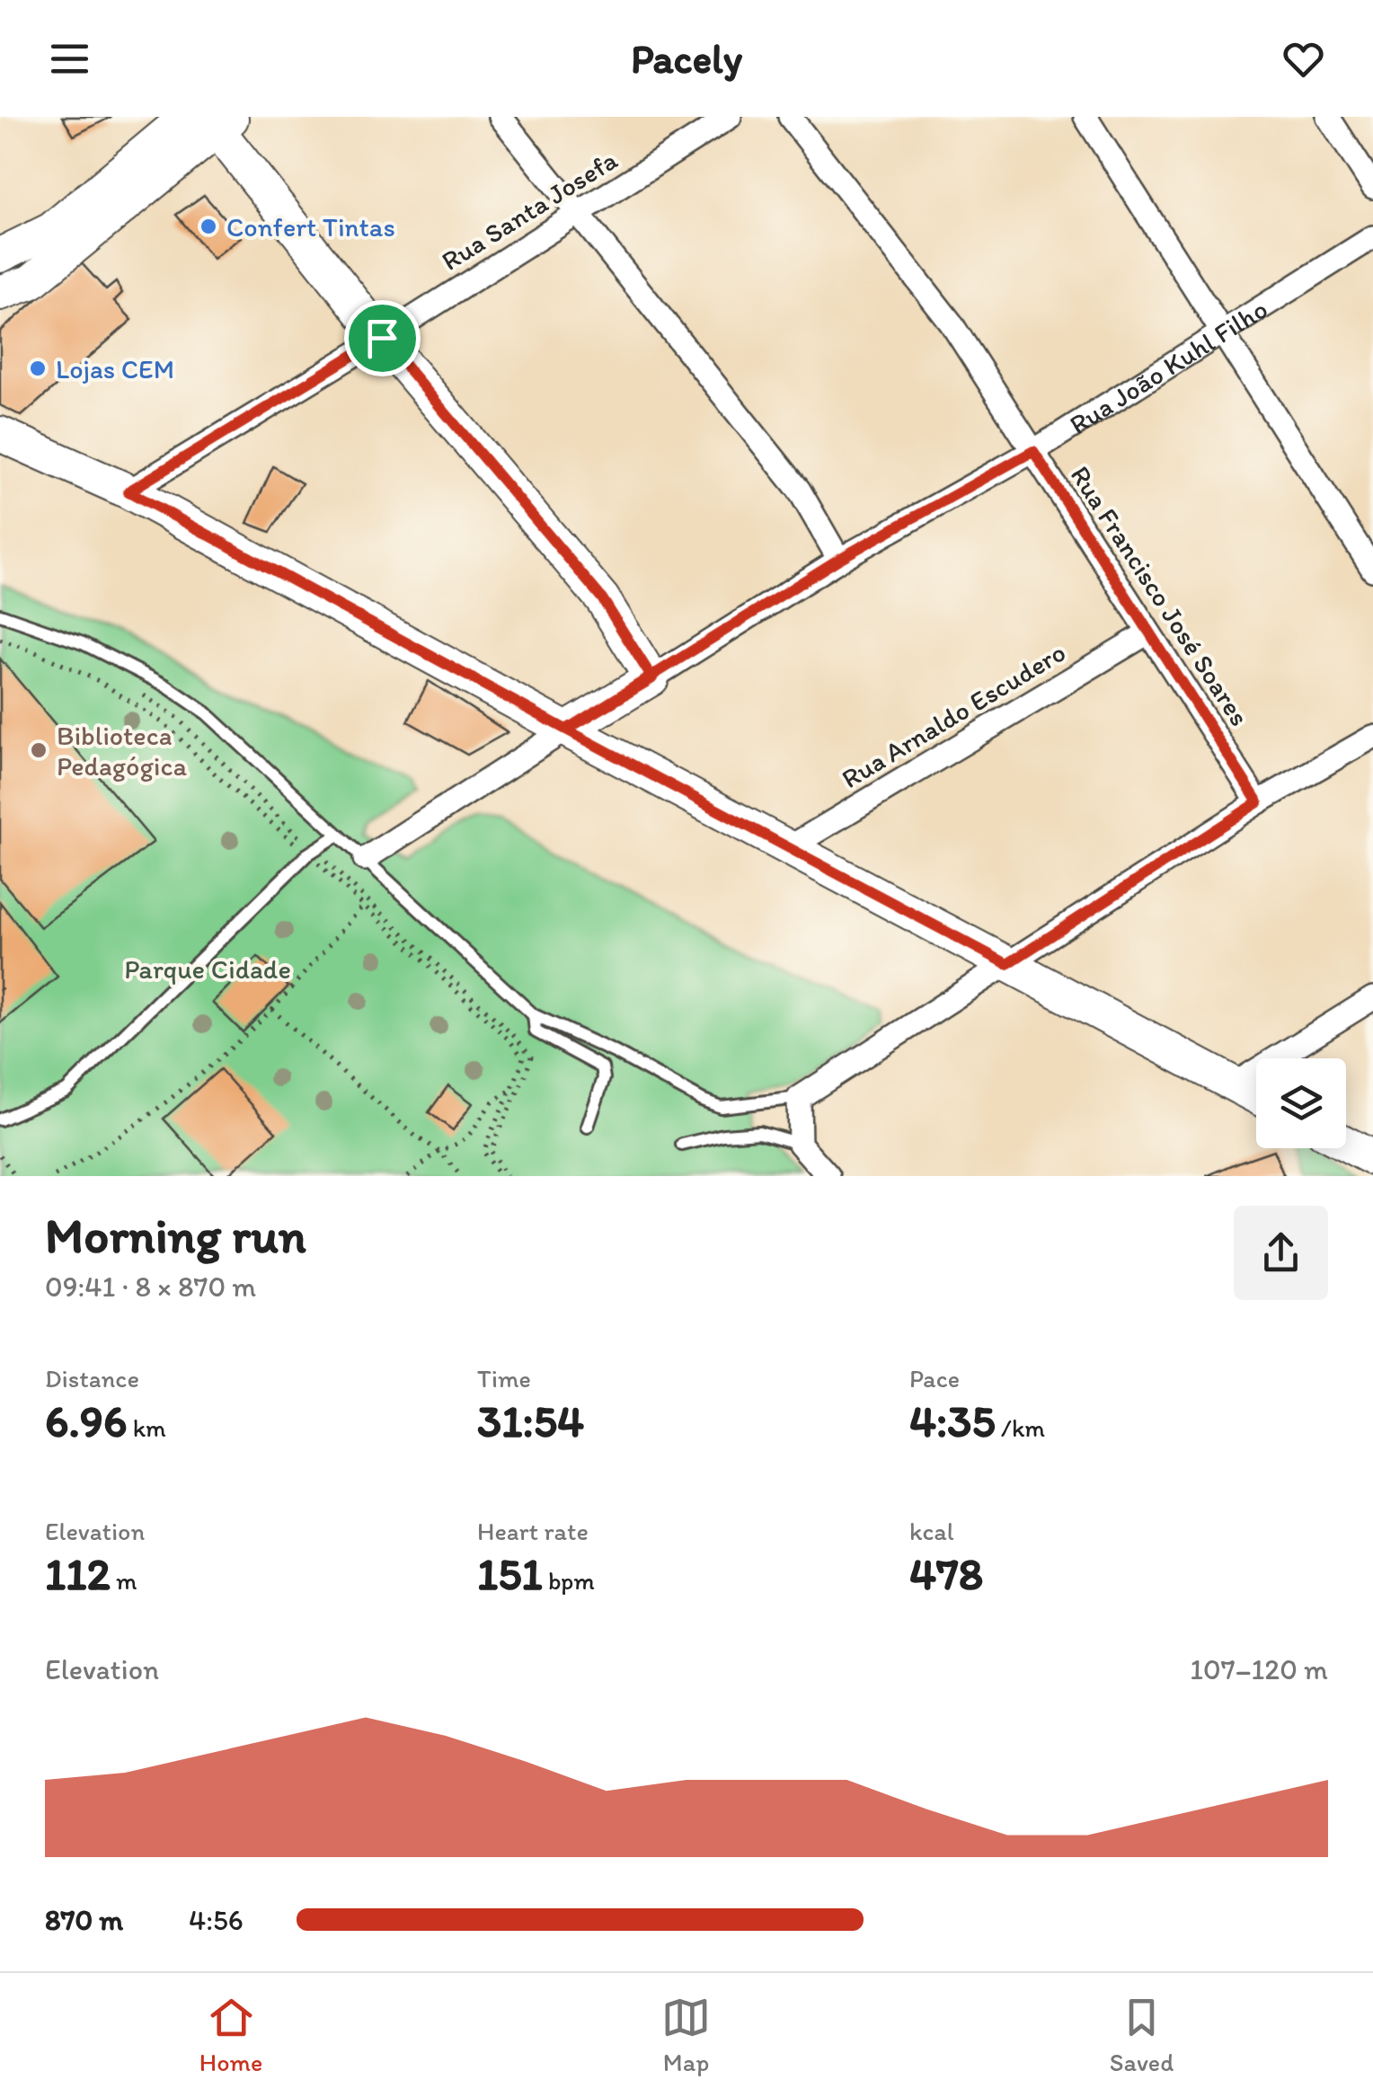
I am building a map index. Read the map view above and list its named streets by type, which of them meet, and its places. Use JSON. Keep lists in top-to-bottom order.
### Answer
{
  "streets": {
    "main road": ["Rua João Kuhl Filho"],
    "street": ["Rua Santa Josefa", "Rua Francisco José Soares", "Rua Arnaldo Escudero"]
  },
  "crossings": [
    ["Rua João Kuhl Filho", "Rua Francisco José Soares"],
    ["Rua Francisco José Soares", "Rua Arnaldo Escudero"]
  ],
  "parks": ["Parque Cidade"],
  "places": ["Confert Tintas", "Lojas CEM", "Biblioteca Pedagógica"],
  "page": {
    "header": "Pacely",
    "heading": ["Morning run", "09:41 · 8 × 870 m"],
    "stats": [
      ["Distance", "6.96 km"],
      ["Time", "31:54"],
      ["Pace", "4:35 /km"],
      ["Elevation", "112 m"],
      ["Heart rate", "151 bpm"],
      ["kcal", "478"]
    ],
    "chart": ["Elevation", "107–120 m"],
    "list": [
      {
        "name": "870 m",
        "note": "4:56"
      }
    ],
    "tabs": ["Home", "Map", "Saved"]
  }
}
